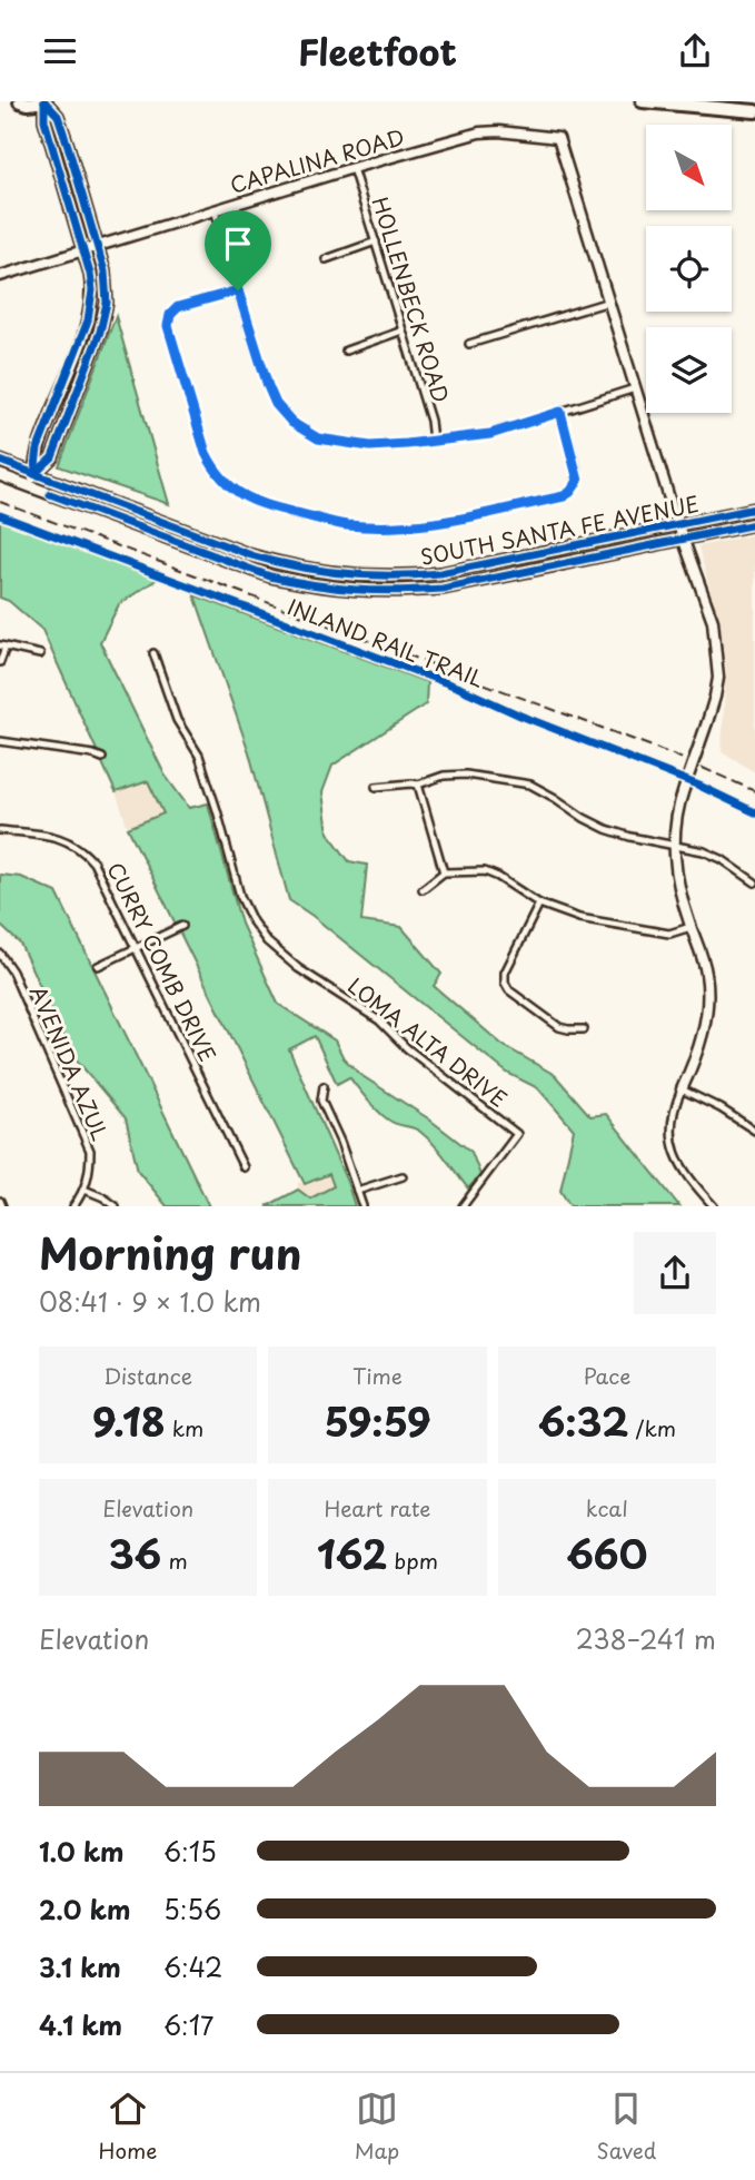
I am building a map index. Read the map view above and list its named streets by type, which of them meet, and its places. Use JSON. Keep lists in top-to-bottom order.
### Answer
{
  "streets": {
    "main road": ["SOUTH SANTA FE AVENUE"],
    "street": [
      "CAPALINA ROAD",
      "HOLLENBECK ROAD",
      "CURRY COMB DRIVE",
      "LOMA ALTA DRIVE",
      "AVENIDA AZUL"
    ],
    "cycle path": ["INLAND RAIL TRAIL"]
  },
  "crossings": [
    ["CAPALINA ROAD", "HOLLENBECK ROAD"]
  ],
  "north": "bottom right",
  "page": {
    "header": "Fleetfoot",
    "heading": ["Morning run", "08:41 · 9 × 1.0 km"],
    "stats": [
      ["Distance", "9.18 km"],
      ["Time", "59:59"],
      ["Pace", "6:32 /km"],
      ["Elevation", "36 m"],
      ["Heart rate", "162 bpm"],
      ["kcal", "660"]
    ],
    "chart": ["Elevation", "238–241 m"],
    "list": [
      {
        "name": "1.0 km",
        "note": "6:15"
      },
      {
        "name": "2.0 km",
        "note": "5:56"
      },
      {
        "name": "3.1 km",
        "note": "6:42"
      },
      {
        "name": "4.1 km",
        "note": "6:17"
      }
    ],
    "tabs": ["Home", "Map", "Saved"]
  }
}
